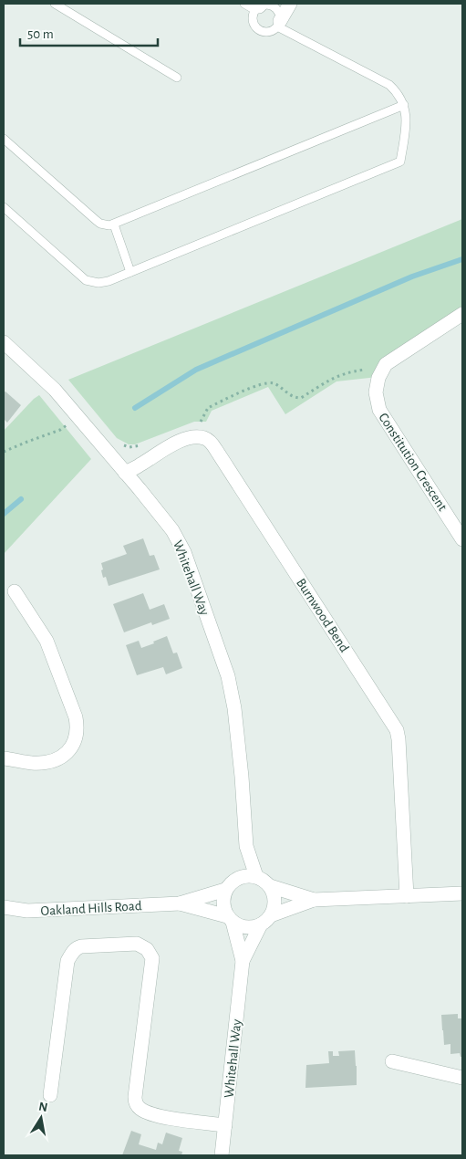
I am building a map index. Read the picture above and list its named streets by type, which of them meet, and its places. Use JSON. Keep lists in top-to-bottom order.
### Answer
{
  "streets": {
    "street": [
      "Constitution Crescent",
      "Whitehall Way",
      "Burnwood Bend",
      "Oakland Hills Road"
    ]
  },
  "crossings": [
    ["Whitehall Way", "Burnwood Bend"],
    ["Whitehall Way", "Oakland Hills Road"]
  ],
  "scale_bar": "50 m",
  "north": "top"
}
